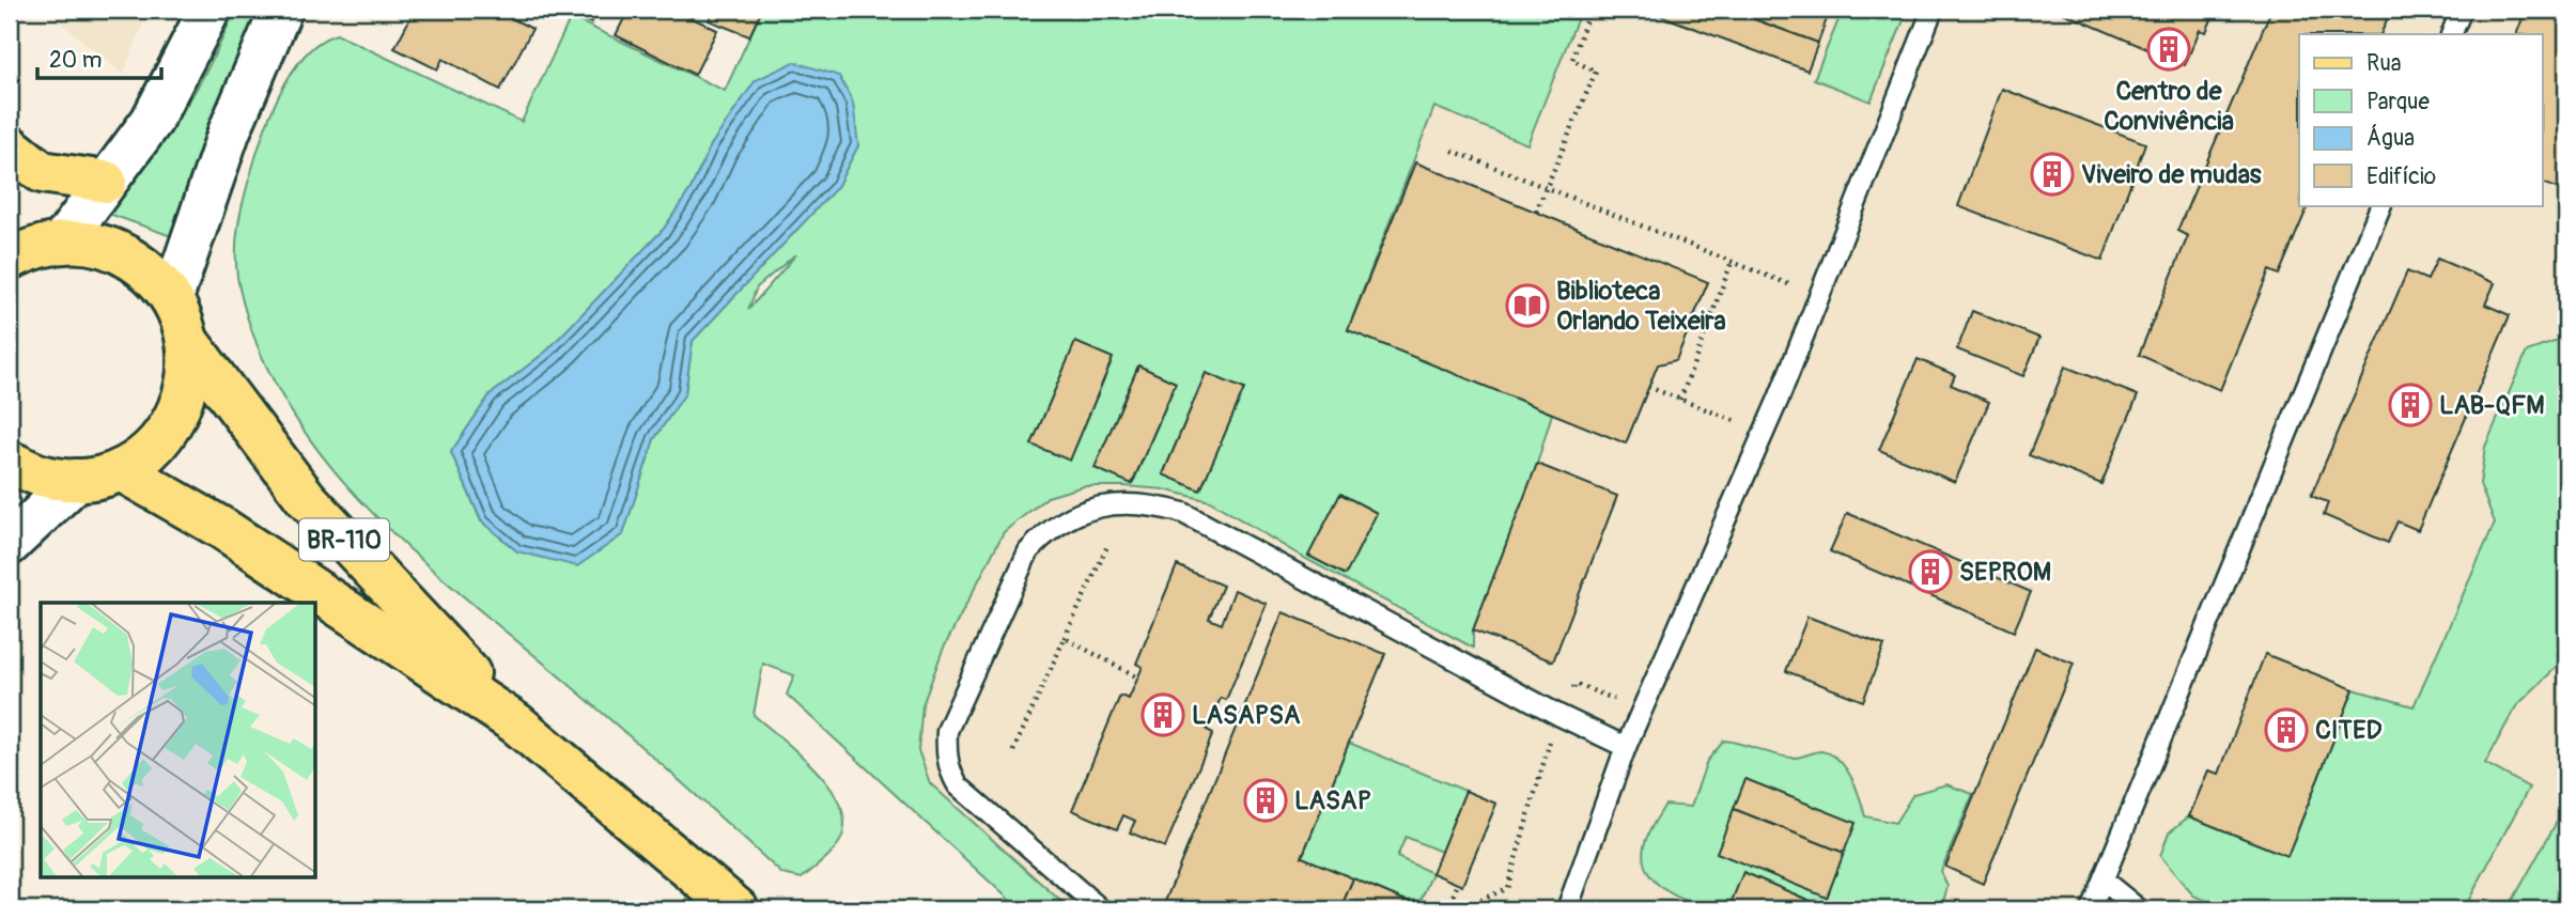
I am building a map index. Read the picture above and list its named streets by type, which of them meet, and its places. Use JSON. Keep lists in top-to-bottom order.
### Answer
{
  "streets": {
    "main road": ["BR-110"]
  },
  "places": {
    "building": [
      "Centro de Convivência",
      "Viveiro de mudas",
      "LAB-QFM",
      "SEPROM",
      "LASAPSA",
      "CITED",
      "LASAP"
    ],
    "library": ["Biblioteca Orlando Teixeira"]
  },
  "legend": [
    "Rua",
    "Parque",
    "Água",
    "Edifício"
  ],
  "scale_bar": "20 m"
}
